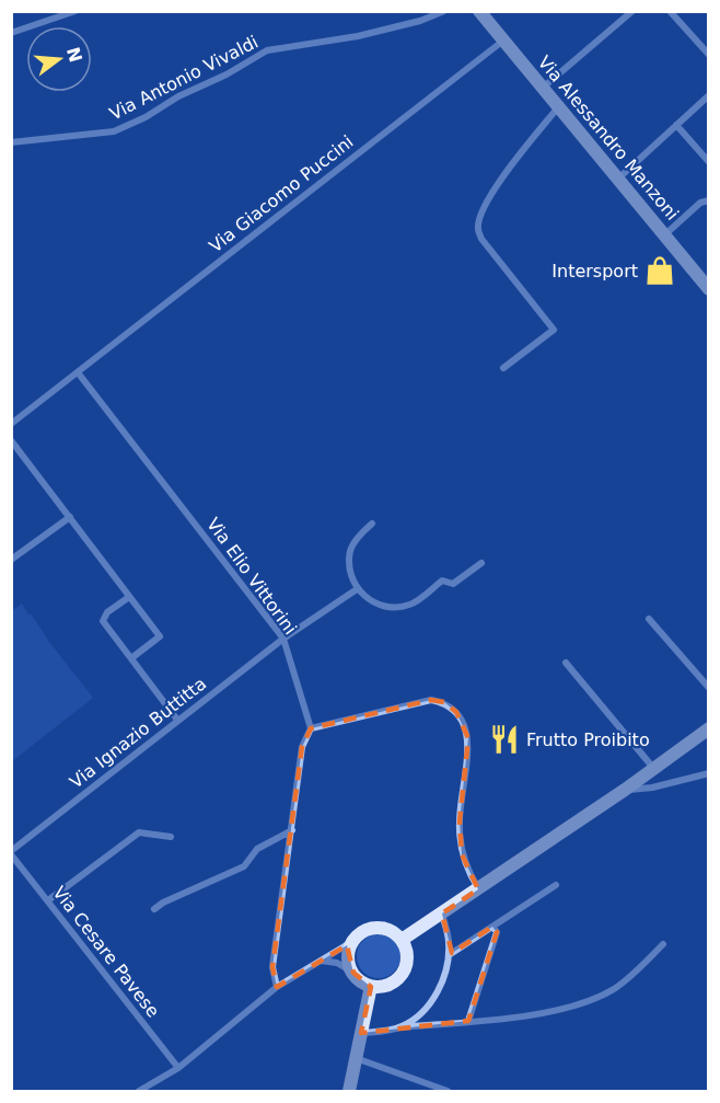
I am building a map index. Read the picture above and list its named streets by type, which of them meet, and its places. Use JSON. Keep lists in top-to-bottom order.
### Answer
{
  "streets": {
    "street": [
      "Via Antonio Vivaldi",
      "Via Alessandro Manzoni",
      "Via Giacomo Puccini",
      "Via Elio Vittorini",
      "Via Ignazio Buttitta",
      "Via Cesare Pavese"
    ]
  },
  "crossings": [
    ["Via Alessandro Manzoni", "Via Giacomo Puccini"],
    ["Via Giacomo Puccini", "Via Elio Vittorini"],
    ["Via Elio Vittorini", "Via Ignazio Buttitta"],
    ["Via Ignazio Buttitta", "Via Cesare Pavese"]
  ],
  "places": {
    "shop": ["Intersport"],
    "restaurant": ["Frutto Proibito"]
  },
  "north": "right"
}
